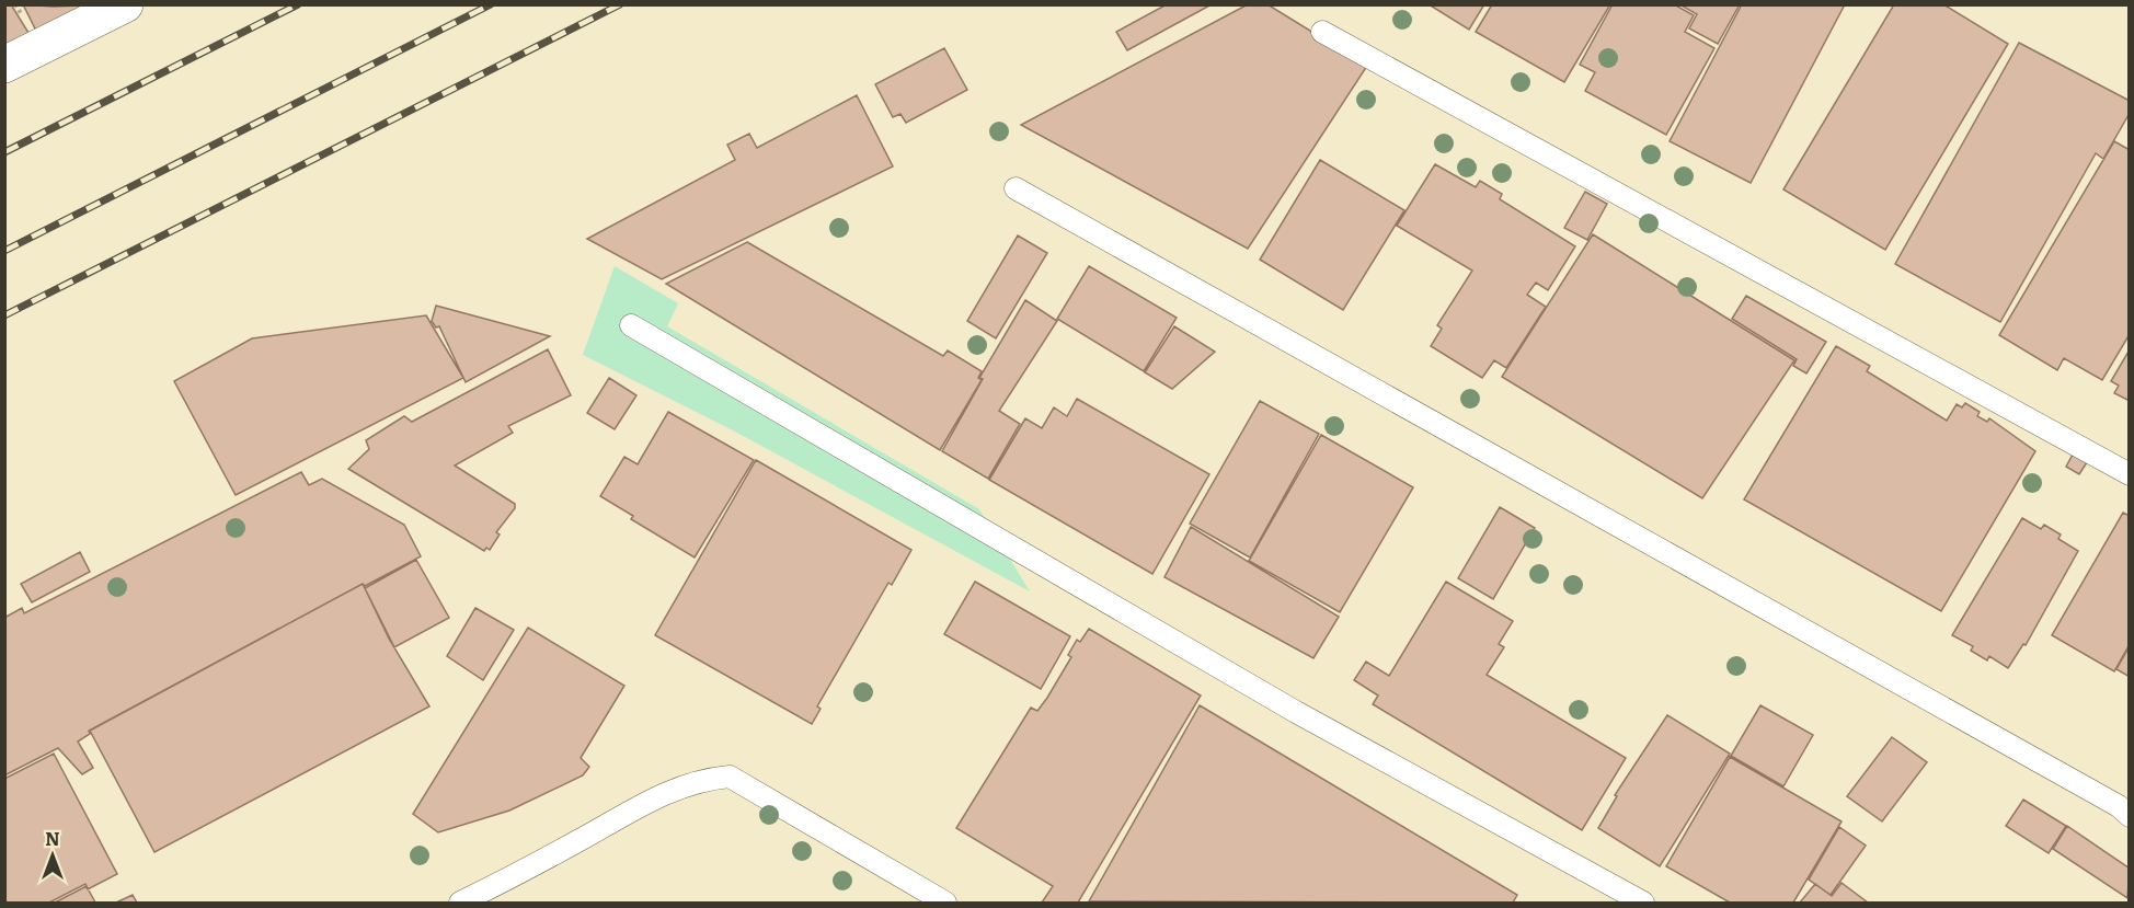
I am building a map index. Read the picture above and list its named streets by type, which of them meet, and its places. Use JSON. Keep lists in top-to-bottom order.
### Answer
{
  "north": "top"
}
